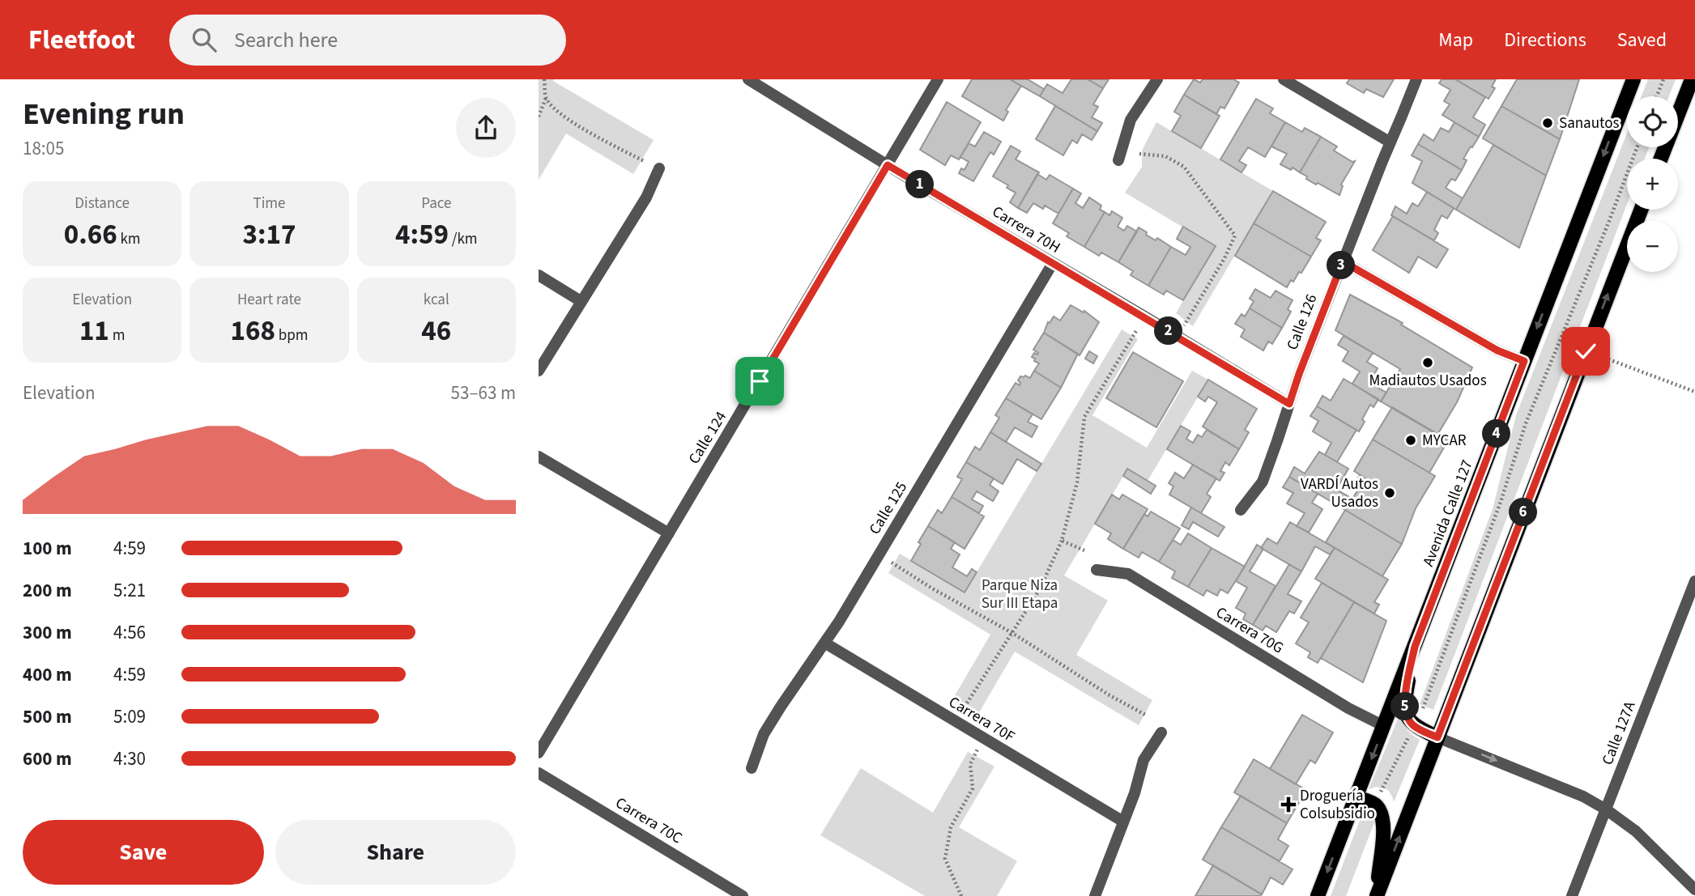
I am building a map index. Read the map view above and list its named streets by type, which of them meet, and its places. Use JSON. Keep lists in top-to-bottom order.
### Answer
{
  "streets": {
    "main road": ["Avenida Calle 127"],
    "street": [
      "Carrera 70H",
      "Calle 126",
      "Calle 124",
      "Calle 125",
      "Carrera 70G",
      "Carrera 70F",
      "Calle 127A",
      "Carrera 70C"
    ]
  },
  "crossings": [
    ["Carrera 70H", "Calle 126"],
    ["Carrera 70H", "Calle 124"],
    ["Carrera 70H", "Calle 125"],
    ["Calle 125", "Carrera 70F"],
    ["Avenida Calle 127", "Carrera 70G"]
  ],
  "parks": ["Parque Niza Sur III Etapa"],
  "places": {
    "other": [
      "Sanautos",
      "Madiautos Usados",
      "MYCAR",
      "VARDÍ Autos Usados"
    ],
    "health": ["Droguería Colsubsidio"]
  },
  "page": {
    "header": "Fleetfoot",
    "search": "Search here",
    "nav": ["Map", "Directions", "Saved"],
    "heading": ["Evening run", "18:05"],
    "map_buttons": ["+", "−"],
    "pins": [
      "1",
      "3",
      "2",
      "4",
      "6",
      "5"
    ],
    "stats": [
      ["Distance", "0.66 km"],
      ["Time", "3:17"],
      ["Pace", "4:59 /km"],
      ["Elevation", "11 m"],
      ["Heart rate", "168 bpm"],
      ["kcal", "46"]
    ],
    "chart": ["Elevation", "53–63 m"],
    "list": [
      {
        "name": "100 m",
        "note": "4:59"
      },
      {
        "name": "200 m",
        "note": "5:21"
      },
      {
        "name": "300 m",
        "note": "4:56"
      },
      {
        "name": "400 m",
        "note": "4:59"
      },
      {
        "name": "500 m",
        "note": "5:09"
      },
      {
        "name": "600 m",
        "note": "4:30"
      }
    ],
    "buttons": ["Save", "Share"]
  }
}
